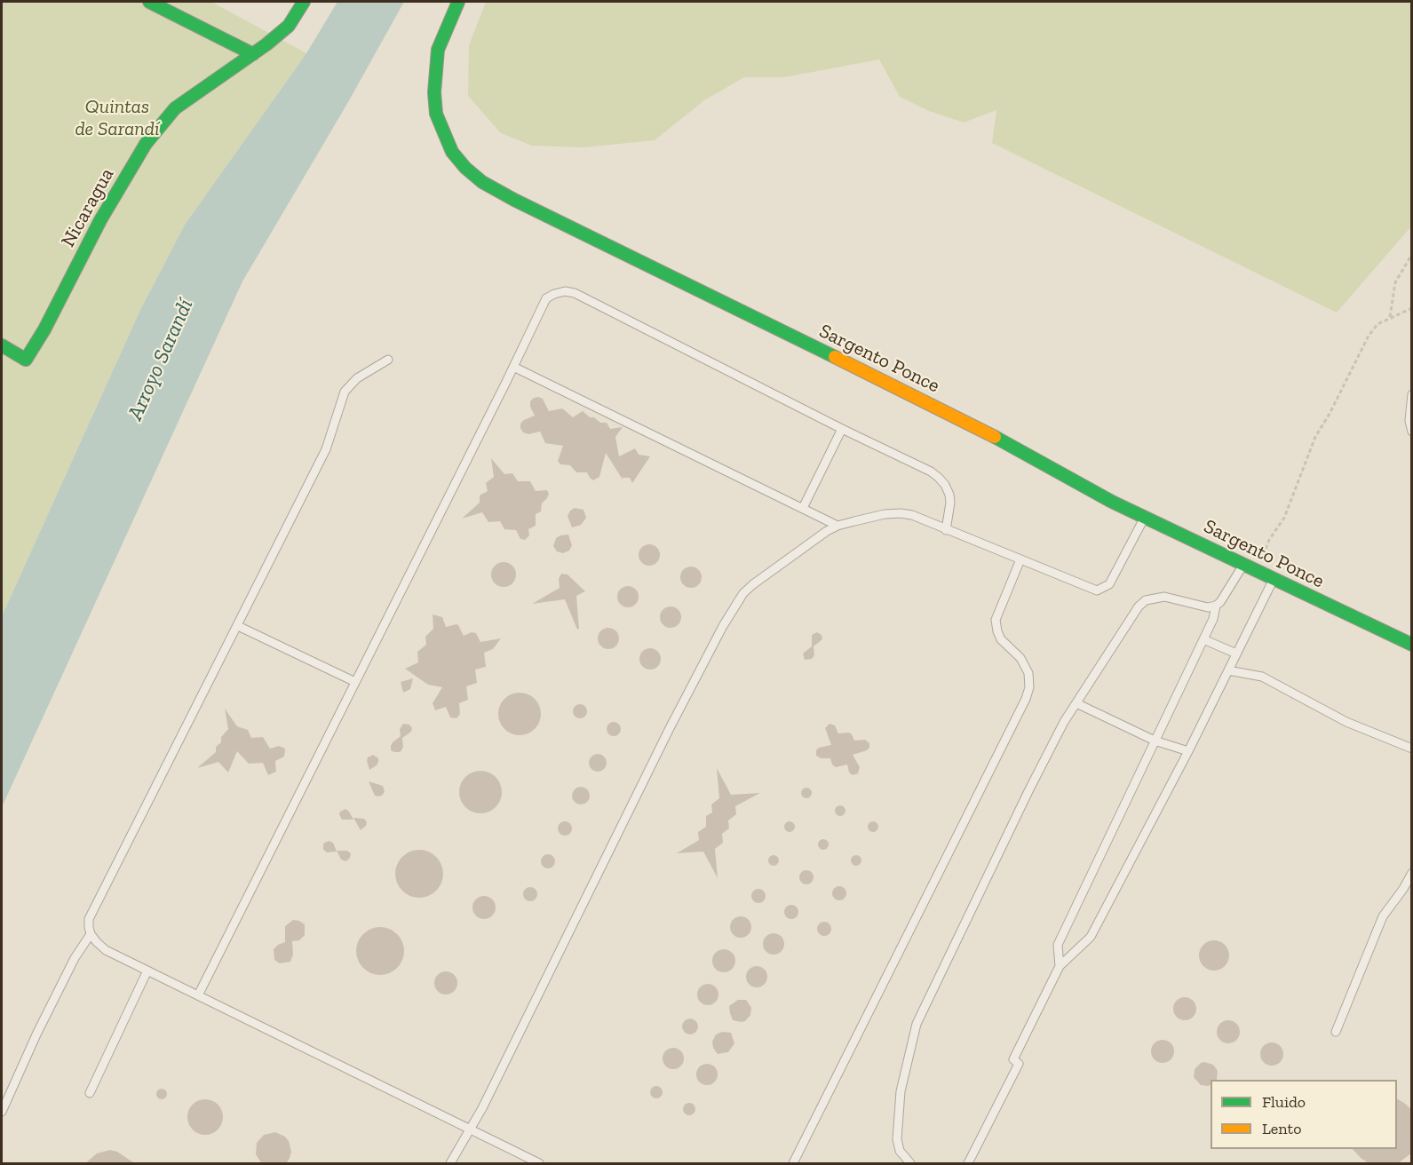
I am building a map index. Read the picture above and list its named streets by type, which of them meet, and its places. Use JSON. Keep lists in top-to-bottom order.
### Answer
{
  "streets": {
    "street": ["Nicaragua", "Sargento Ponce"]
  },
  "water": ["Arroyo Sarandí"],
  "parks": ["Quintas de Sarandí"],
  "legend": ["Fluido", "Lento"]
}
